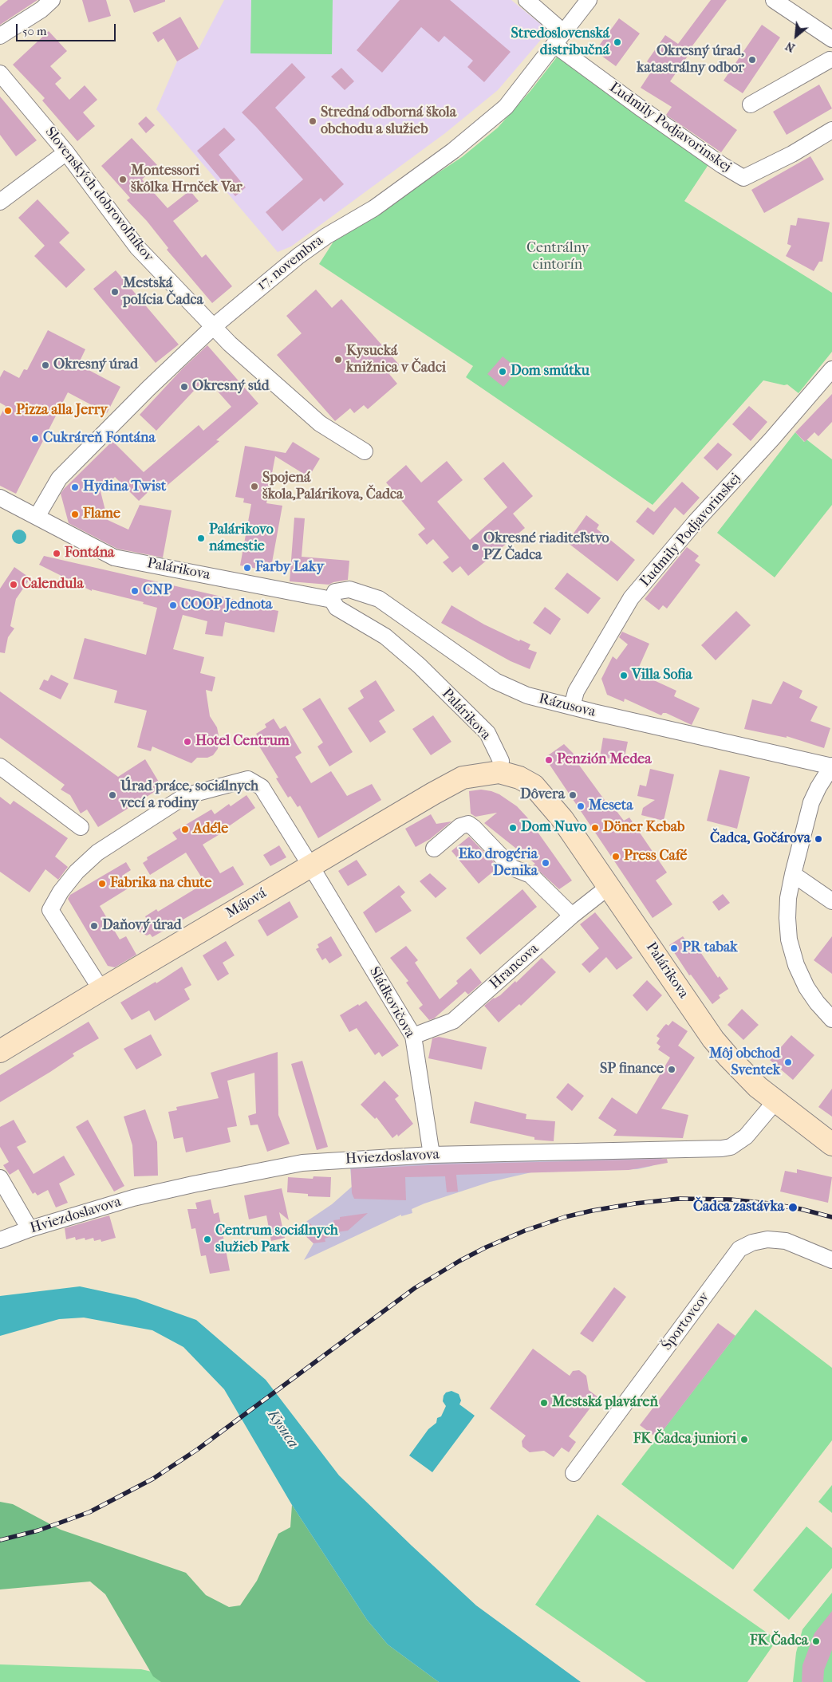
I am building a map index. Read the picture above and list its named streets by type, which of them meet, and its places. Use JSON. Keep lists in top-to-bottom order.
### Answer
{
  "streets": {
    "main road": ["Palárikova", "Májová"],
    "street": [
      "Ľudmily Podjavorinskej",
      "Slovenských dobrovoľníkov",
      "17. novembra",
      "Rázusova",
      "Hrancova",
      "Sládkovičova",
      "Hviezdoslavova",
      "Športovcov"
    ]
  },
  "crossings": [
    ["Ľudmily Podjavorinskej", "17. novembra"],
    ["Ľudmily Podjavorinskej", "Rázusova"],
    ["Slovenských dobrovoľníkov", "17. novembra"],
    ["17. novembra", "Palárikova"],
    ["Palárikova", "Rázusova"],
    ["Palárikova", "Májová"],
    ["Palárikova", "Hrancova"],
    ["Palárikova", "Hviezdoslavova"],
    ["Májová", "Sládkovičova"],
    ["Hrancova", "Sládkovičova"],
    ["Sládkovičova", "Hviezdoslavova"]
  ],
  "water": ["Kysuca"],
  "parks": ["Centrálny cintorín"],
  "places": [
    "Stredoslovenská distribučná",
    "Okresný úrad, katastrálny odbor",
    "Stredná odborná škola obchodu a služieb",
    "Montessori škôlka Hrnček Var",
    "Mestská polícia Čadca",
    "Kysucká knižnica v Čadci",
    "Okresný úrad",
    "Dom smútku",
    "Okresný súd",
    "Pizza alla Jerry",
    "Cukráreň Fontána",
    "Spojená škola,Palárikova, Čadca",
    "Hydina Twist",
    "Flame",
    "Palárikovo námestie",
    "Okresné riaditeľstvo PZ Čadca",
    "Fontána",
    "Farby Laky",
    "Calendula",
    "CNP",
    "COOP Jednota",
    "Villa Sofia",
    "Hotel Centrum",
    "Penzión Medea",
    "Úrad práce, sociálnych vecí a rodiny",
    "Dôvera",
    "Meseta",
    "Dom Nuvo",
    "Döner Kebab",
    "Adéle",
    "Čadca, Gočárova",
    "Press Café",
    "Eko drogéria Denika",
    "Fabrika na chute",
    "Daňový úrad",
    "PR tabak",
    "Môj obchod Sventek",
    "SP finance",
    "Čadca zastávka",
    "Centrum sociálnych služieb Park",
    "Mestská plaváreň",
    "FK Čadca juniori",
    "FK Čadca"
  ],
  "scale_bar": "50 m",
  "north": "bottom left"
}
